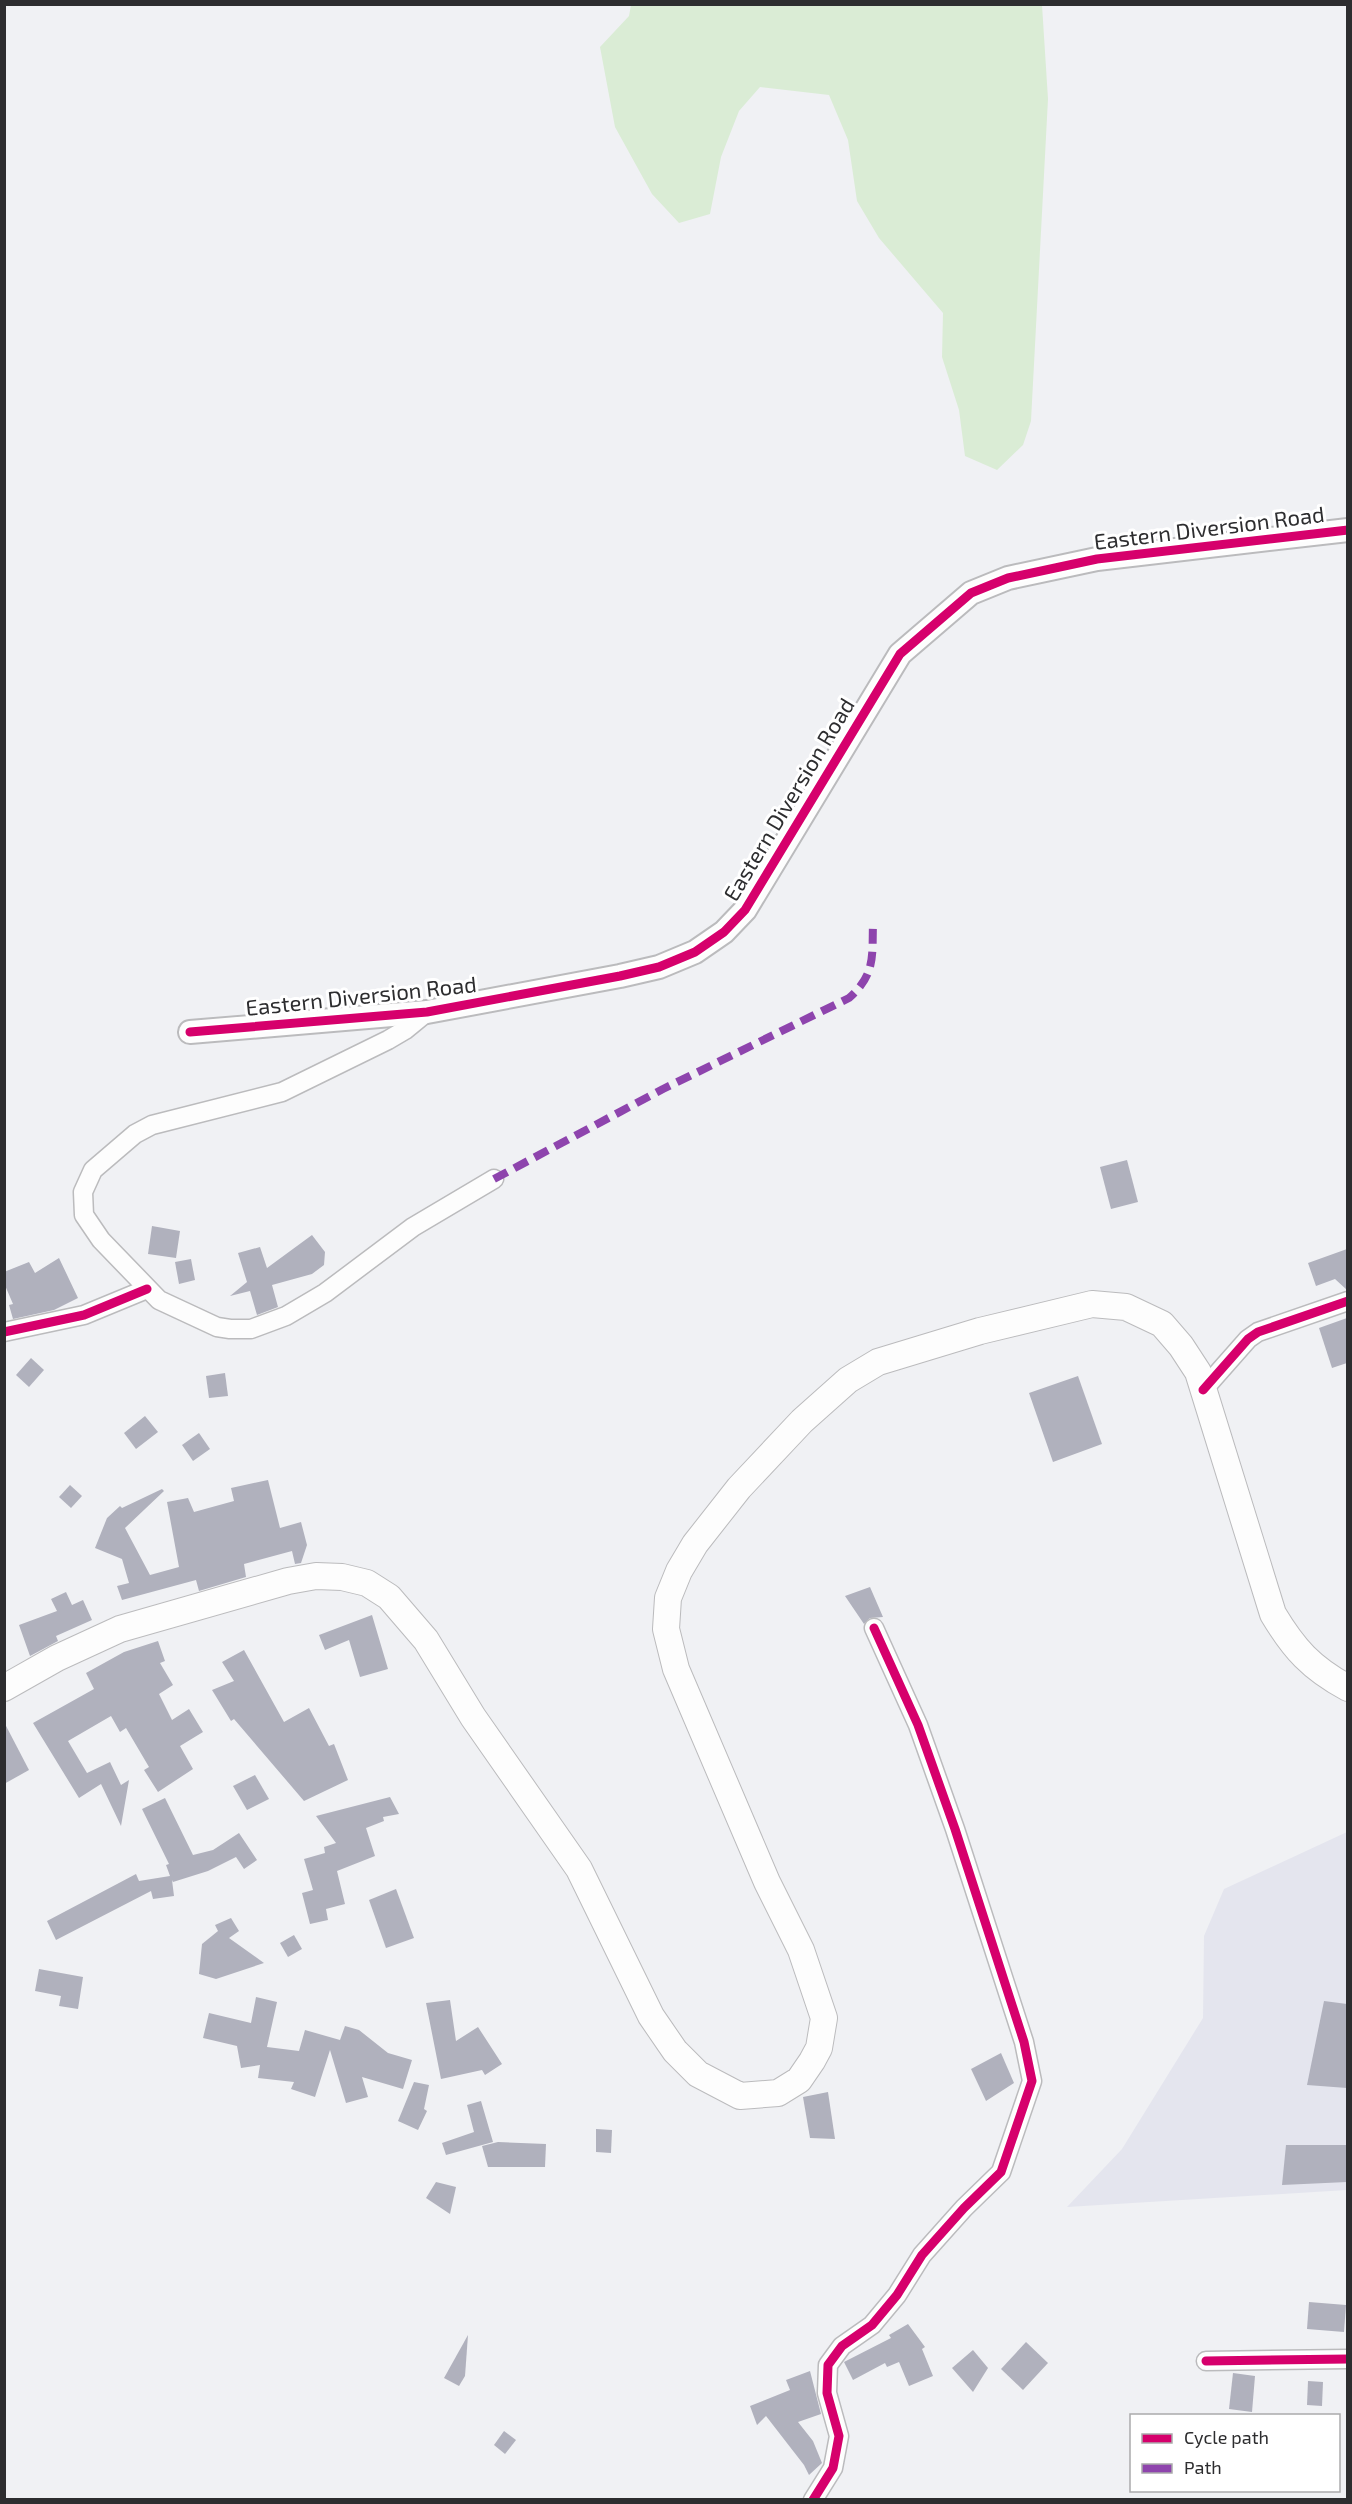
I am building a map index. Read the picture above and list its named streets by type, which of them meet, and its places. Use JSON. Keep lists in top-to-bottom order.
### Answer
{
  "streets": {
    "street": ["Eastern Diversion Road"]
  },
  "legend": ["Cycle path", "Path"]
}
